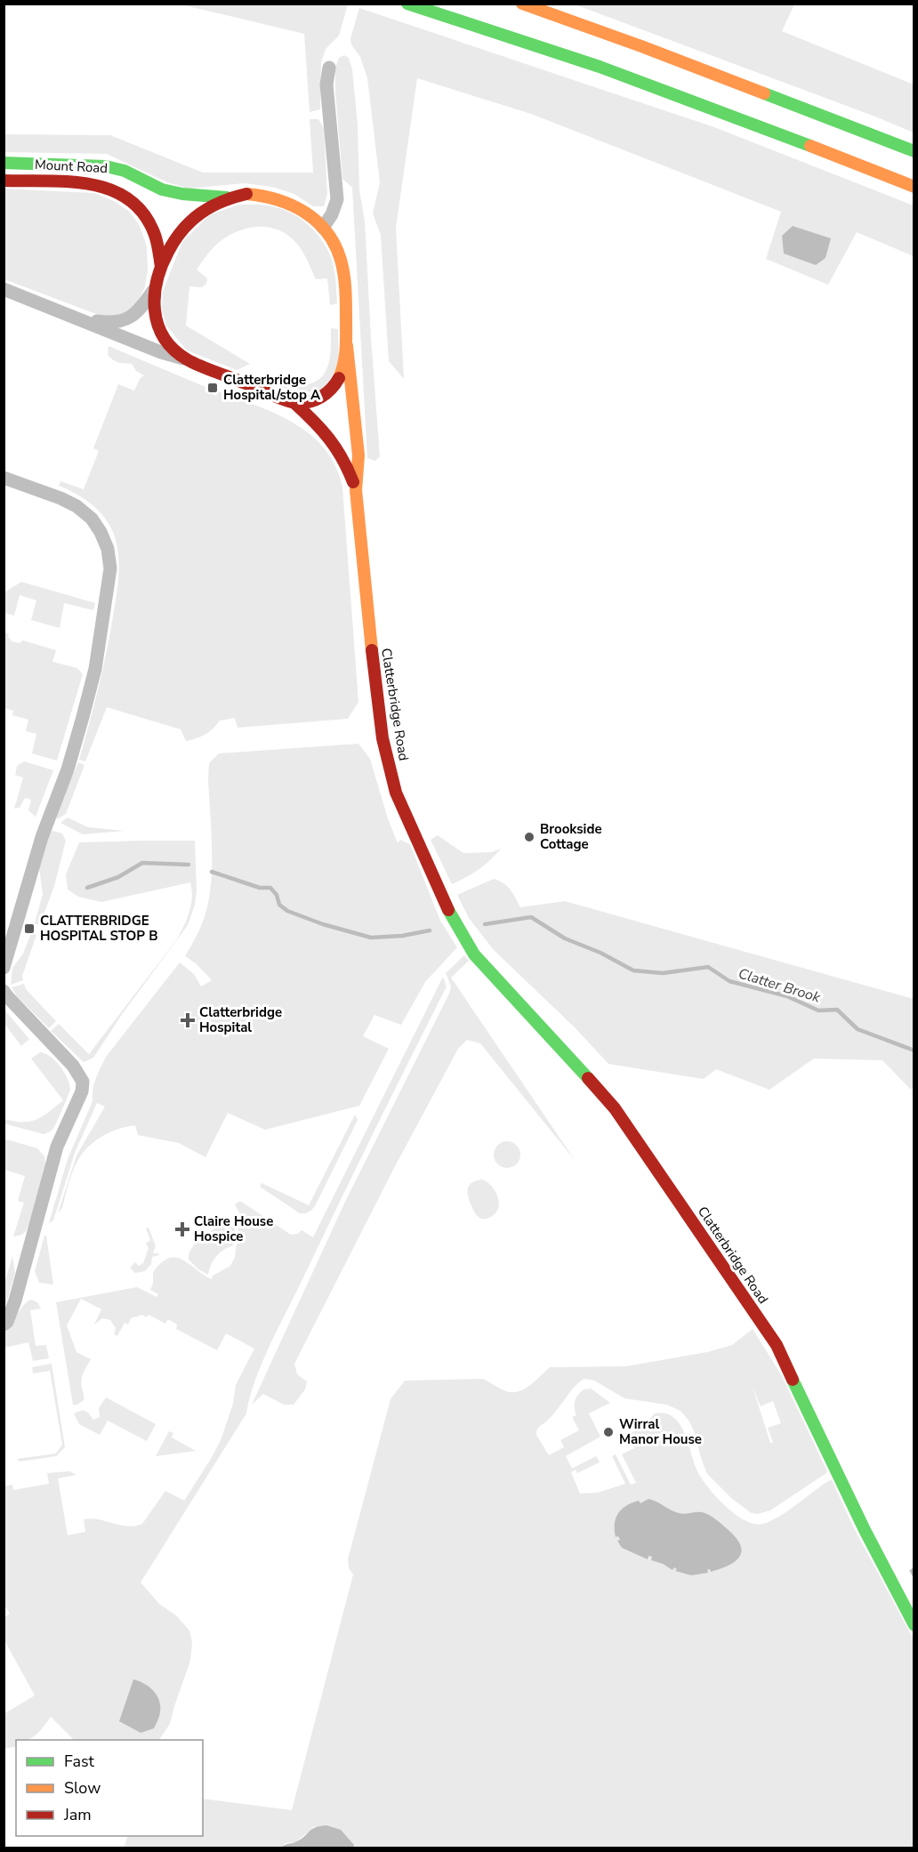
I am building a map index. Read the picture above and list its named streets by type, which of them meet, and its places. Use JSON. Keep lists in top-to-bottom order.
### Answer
{
  "streets": {
    "main road": ["Mount Road", "Clatterbridge Road"]
  },
  "water": ["Clatter Brook"],
  "places": {
    "transit": ["Clatterbridge Hospital/stop A", "CLATTERBRIDGE HOSPITAL STOP B"],
    "other": ["Brookside Cottage", "Wirral Manor House"],
    "health": ["Clatterbridge Hospital", "Claire House Hospice"]
  },
  "legend": ["Fast", "Slow", "Jam"]
}
